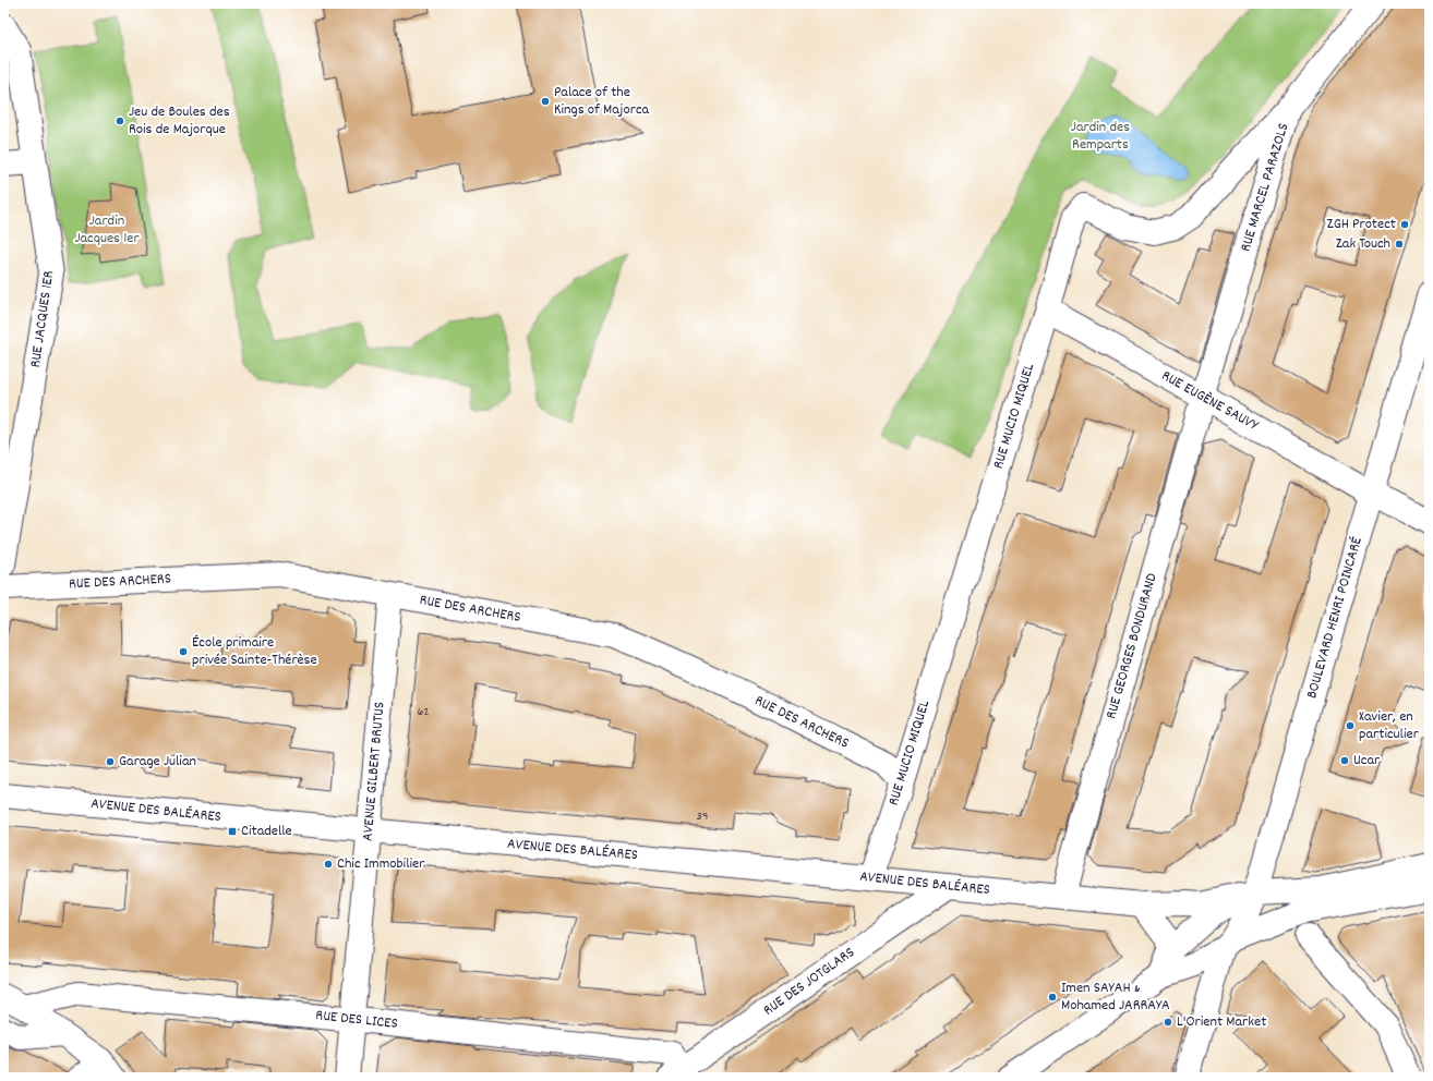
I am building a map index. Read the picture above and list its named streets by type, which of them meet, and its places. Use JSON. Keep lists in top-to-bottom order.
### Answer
{
  "streets": {
    "street": [
      "RUE MARCEL PARAZOLS",
      "RUE JACQUES 1ER",
      "RUE EUGÈNE SAUVY",
      "RUE MUCIO MIQUEL",
      "RUE DES ARCHERS",
      "BOULEVARD HENRI POINCARÉ",
      "RUE GEORGES BONDURAND",
      "AVENUE GILBERT BRUTUS",
      "AVENUE DES BALÉARES",
      "RUE DES JOTGLARS",
      "RUE DES LICES"
    ]
  },
  "crossings": [
    ["RUE MARCEL PARAZOLS", "RUE EUGÈNE SAUVY"],
    ["RUE MARCEL PARAZOLS", "RUE MUCIO MIQUEL"],
    ["RUE MARCEL PARAZOLS", "RUE GEORGES BONDURAND"],
    ["RUE EUGÈNE SAUVY", "RUE MUCIO MIQUEL"],
    ["RUE EUGÈNE SAUVY", "BOULEVARD HENRI POINCARÉ"],
    ["RUE EUGÈNE SAUVY", "RUE GEORGES BONDURAND"],
    ["RUE MUCIO MIQUEL", "RUE DES ARCHERS"],
    ["RUE MUCIO MIQUEL", "AVENUE DES BALÉARES"],
    ["RUE DES ARCHERS", "AVENUE GILBERT BRUTUS"],
    ["BOULEVARD HENRI POINCARÉ", "AVENUE DES BALÉARES"],
    ["RUE GEORGES BONDURAND", "AVENUE DES BALÉARES"],
    ["AVENUE GILBERT BRUTUS", "AVENUE DES BALÉARES"],
    ["AVENUE GILBERT BRUTUS", "RUE DES LICES"],
    ["AVENUE DES BALÉARES", "RUE DES JOTGLARS"],
    ["RUE DES JOTGLARS", "RUE DES LICES"]
  ],
  "parks": ["Jardin des Remparts", "Jardin Jacques 1er"],
  "places": {
    "other": [
      "Palace of the Kings of Majorca",
      "Jeu de Boules des Rois de Majorque",
      "ZGH Protect",
      "Zak Touch",
      "École primaire privée Sainte-Thérèse",
      "Xavier, en particulier",
      "Ucar",
      "Garage Julian",
      "Chic Immobilier",
      "Imen SAYAH & Mohamed JARRAYA",
      "L'Orient Market"
    ],
    "transit": ["Citadelle"]
  },
  "house_numbers": ["62", "39"]
}
